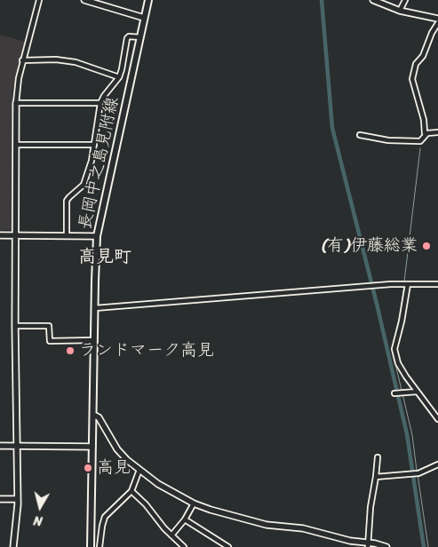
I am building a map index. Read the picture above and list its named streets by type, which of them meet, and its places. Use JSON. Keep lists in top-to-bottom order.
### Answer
{
  "streets": {
    "main road": ["長岡中之島見附線"]
  },
  "districts": ["高見町"],
  "places": ["(有)伊藤総業", "ランドマーク高見", "高見"],
  "north": "bottom"
}
